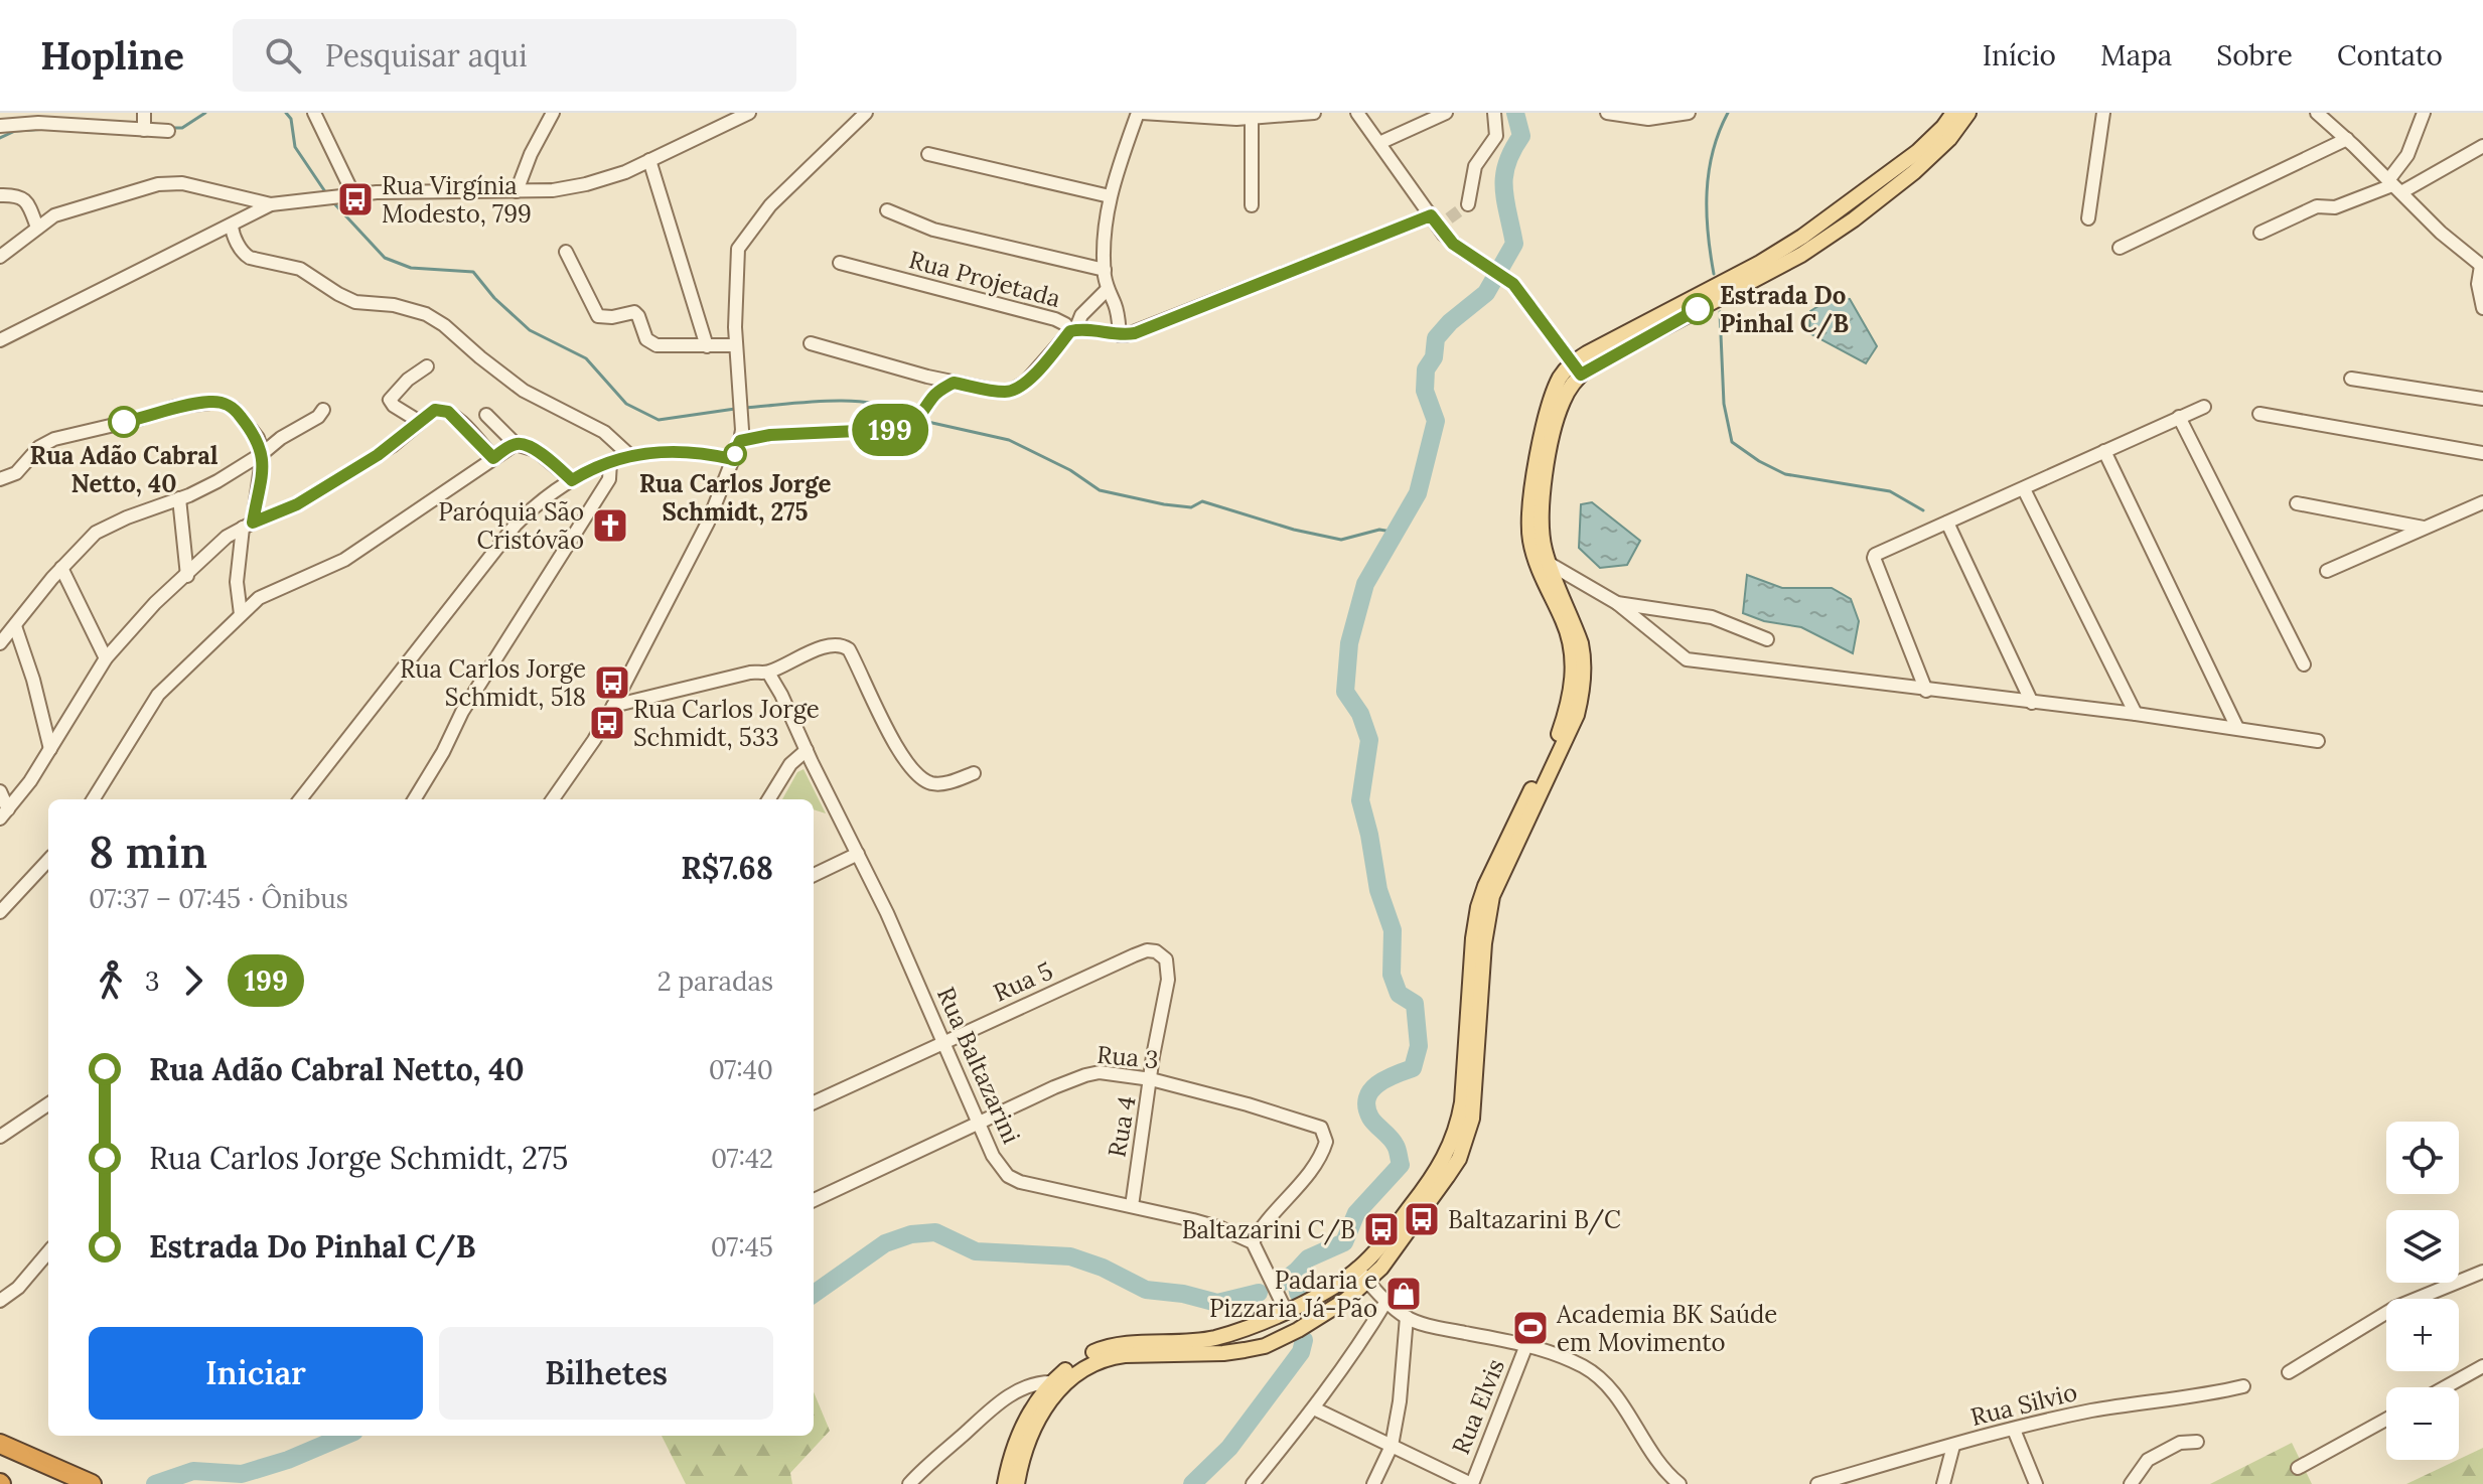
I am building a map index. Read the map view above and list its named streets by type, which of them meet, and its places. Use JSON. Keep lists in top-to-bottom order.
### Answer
{
  "streets": {
    "street": [
      "Rua Projetada",
      "Rua 5",
      "Rua 3",
      "Rua Baltazarini",
      "Rua 4",
      "Rua Silvio",
      "Rua Elvis"
    ]
  },
  "crossings": [
    ["Rua 5", "Rua Baltazarini"],
    ["Rua 5", "Rua 4"],
    ["Rua 3", "Rua Baltazarini"],
    ["Rua 3", "Rua 4"],
    ["Rua Baltazarini", "Rua 4"]
  ],
  "places": {
    "bus stop": [
      "Rua Virgínia Modesto, 799",
      "Rua Carlos Jorge Schmidt, 518",
      "Rua Carlos Jorge Schmidt, 533",
      "Baltazarini B/C",
      "Baltazarini C/B"
    ],
    "other": ["Estrada Do Pinhal C/B", "Rua Adão Cabral Netto, 40", "Rua Carlos Jorge Schmidt, 275"],
    "church": ["Paróquia São Cristóvão"],
    "shop": ["Padaria e Pizzaria Já-Pão"],
    "sports": ["Academia BK Saúde em Movimento"]
  },
  "lines": ["bus line 199"],
  "page": {
    "header": "Hopline",
    "search": "Pesquisar aqui",
    "nav": [
      "Início",
      "Mapa",
      "Sobre",
      "Contato"
    ],
    "on_map": "199",
    "heading": ["8 min", "07:37 – 07:45 · Ônibus", "R$7.68"],
    "legs": ["3", "199", "2 paradas"],
    "list": [
      {
        "name": "Rua Adão Cabral Netto, 40",
        "value": "07:40"
      },
      {
        "name": "Rua Carlos Jorge Schmidt, 275",
        "value": "07:42"
      },
      {
        "name": "Estrada Do Pinhal C/B",
        "value": "07:45"
      }
    ],
    "map_buttons": ["+", "−"],
    "buttons": ["Iniciar", "Bilhetes"]
  }
}
